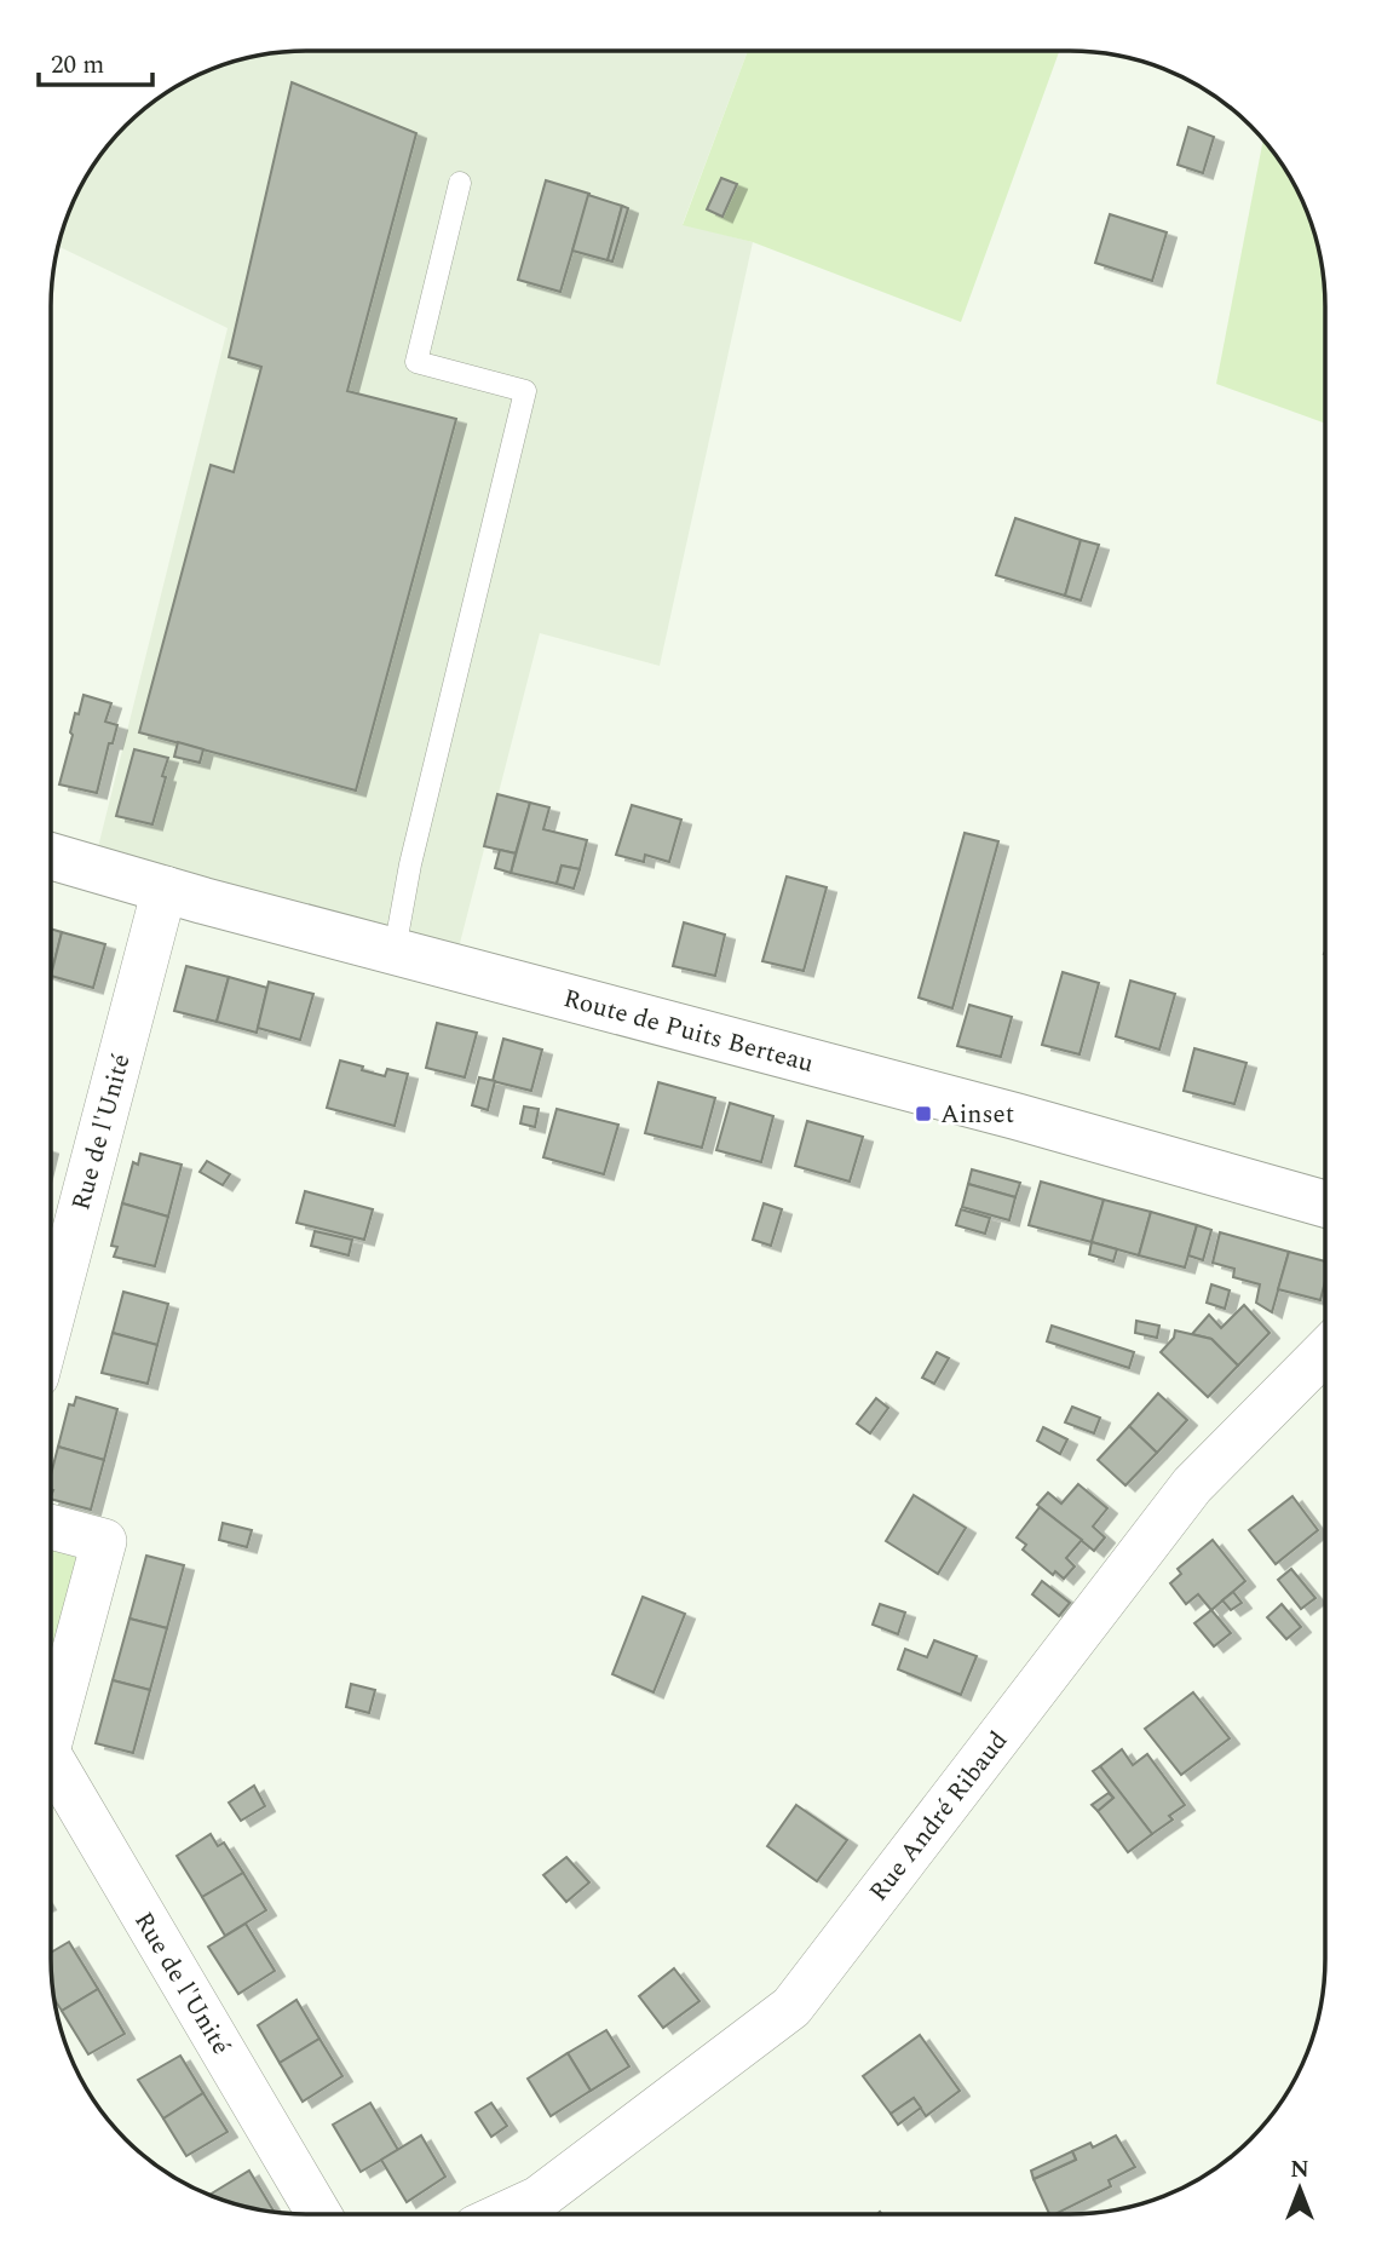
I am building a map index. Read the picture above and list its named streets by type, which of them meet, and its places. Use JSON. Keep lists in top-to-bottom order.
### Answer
{
  "streets": {
    "street": ["Route de Puits Berteau", "Rue de l'Unité", "Rue André Ribaud"]
  },
  "crossings": [
    ["Route de Puits Berteau", "Rue de l'Unité"]
  ],
  "places": {
    "transit": ["Ainset"]
  },
  "scale_bar": "20 m",
  "north": "top"
}
